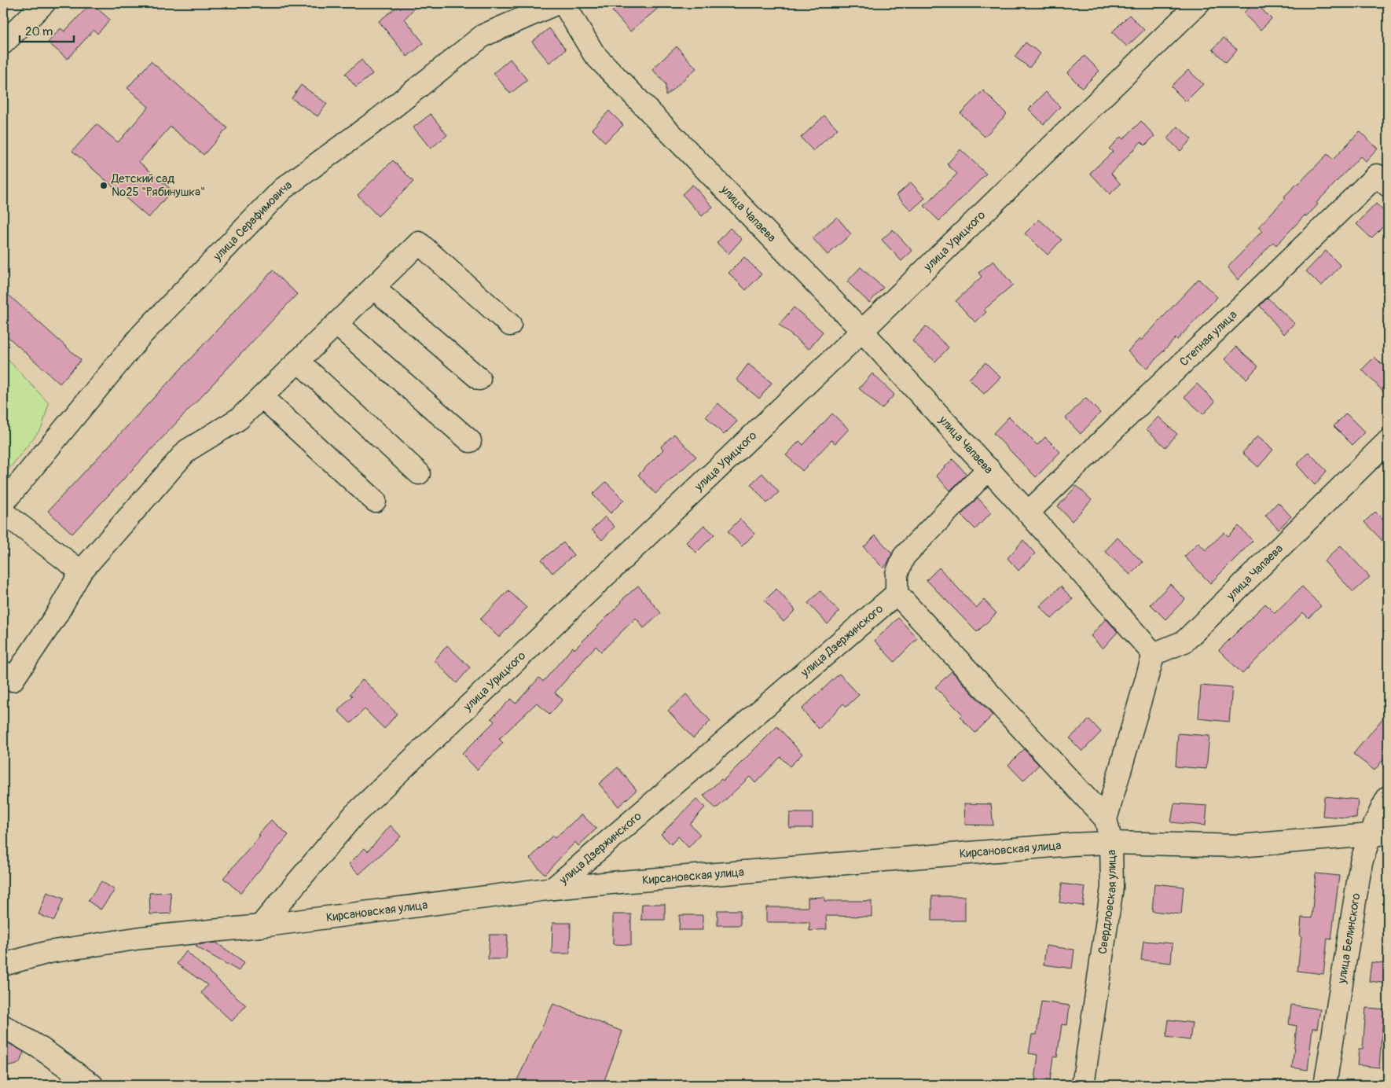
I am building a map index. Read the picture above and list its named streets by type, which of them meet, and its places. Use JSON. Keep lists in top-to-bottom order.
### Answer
{
  "streets": {
    "street": [
      "улица Чапаева",
      "улица Серафимовича",
      "улица Урицкого",
      "Степная улица",
      "улица Дзержинского",
      "Кирсановская улица",
      "Свердловская улица",
      "улица Белинского"
    ]
  },
  "crossings": [
    ["улица Чапаева", "улица Урицкого"],
    ["улица Чапаева", "Степная улица"],
    ["улица Чапаева", "Свердловская улица"],
    ["улица Урицкого", "Кирсановская улица"],
    ["улица Дзержинского", "Кирсановская улица"],
    ["Кирсановская улица", "Свердловская улица"],
    ["Кирсановская улица", "улица Белинского"]
  ],
  "places": ["Детский сад №25 \"Рябинушка\""],
  "scale_bar": "20 m"
}
